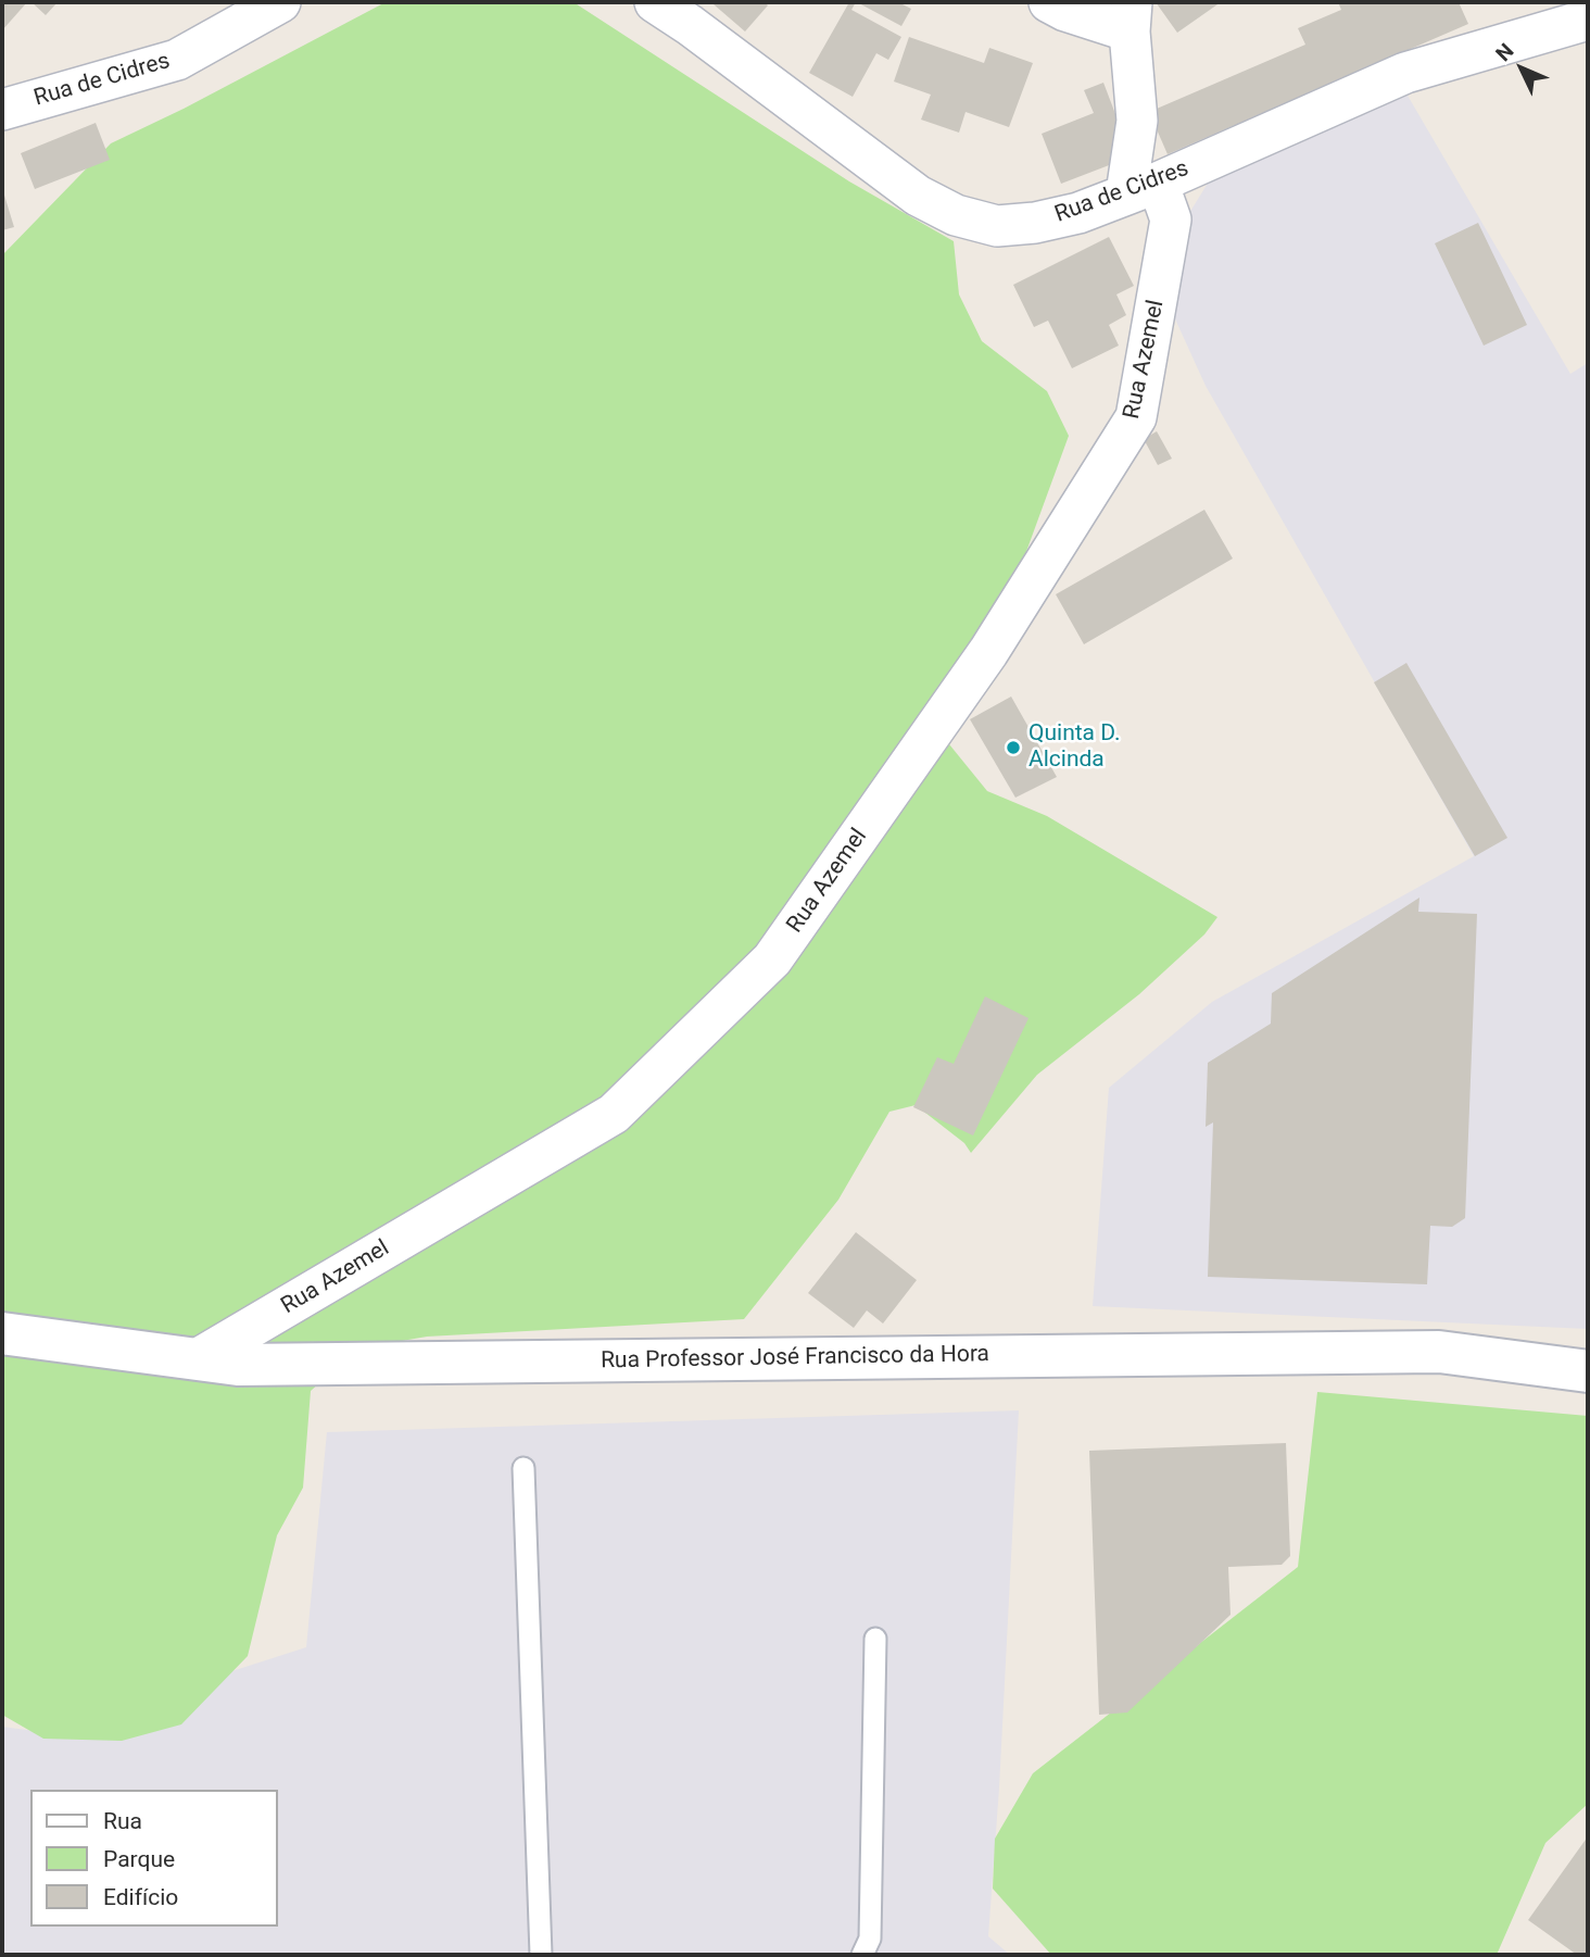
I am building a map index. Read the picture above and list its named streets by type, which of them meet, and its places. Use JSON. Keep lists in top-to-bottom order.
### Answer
{
  "streets": {
    "main road": ["Rua Professor José Francisco da Hora"],
    "street": ["Rua de Cidres", "Rua Azemel"]
  },
  "crossings": [
    ["Rua de Cidres", "Rua Azemel"],
    ["Rua Azemel", "Rua Professor José Francisco da Hora"]
  ],
  "places": ["Quinta D. Alcinda"],
  "legend": ["Rua", "Parque", "Edifício"],
  "north": "top left"
}
